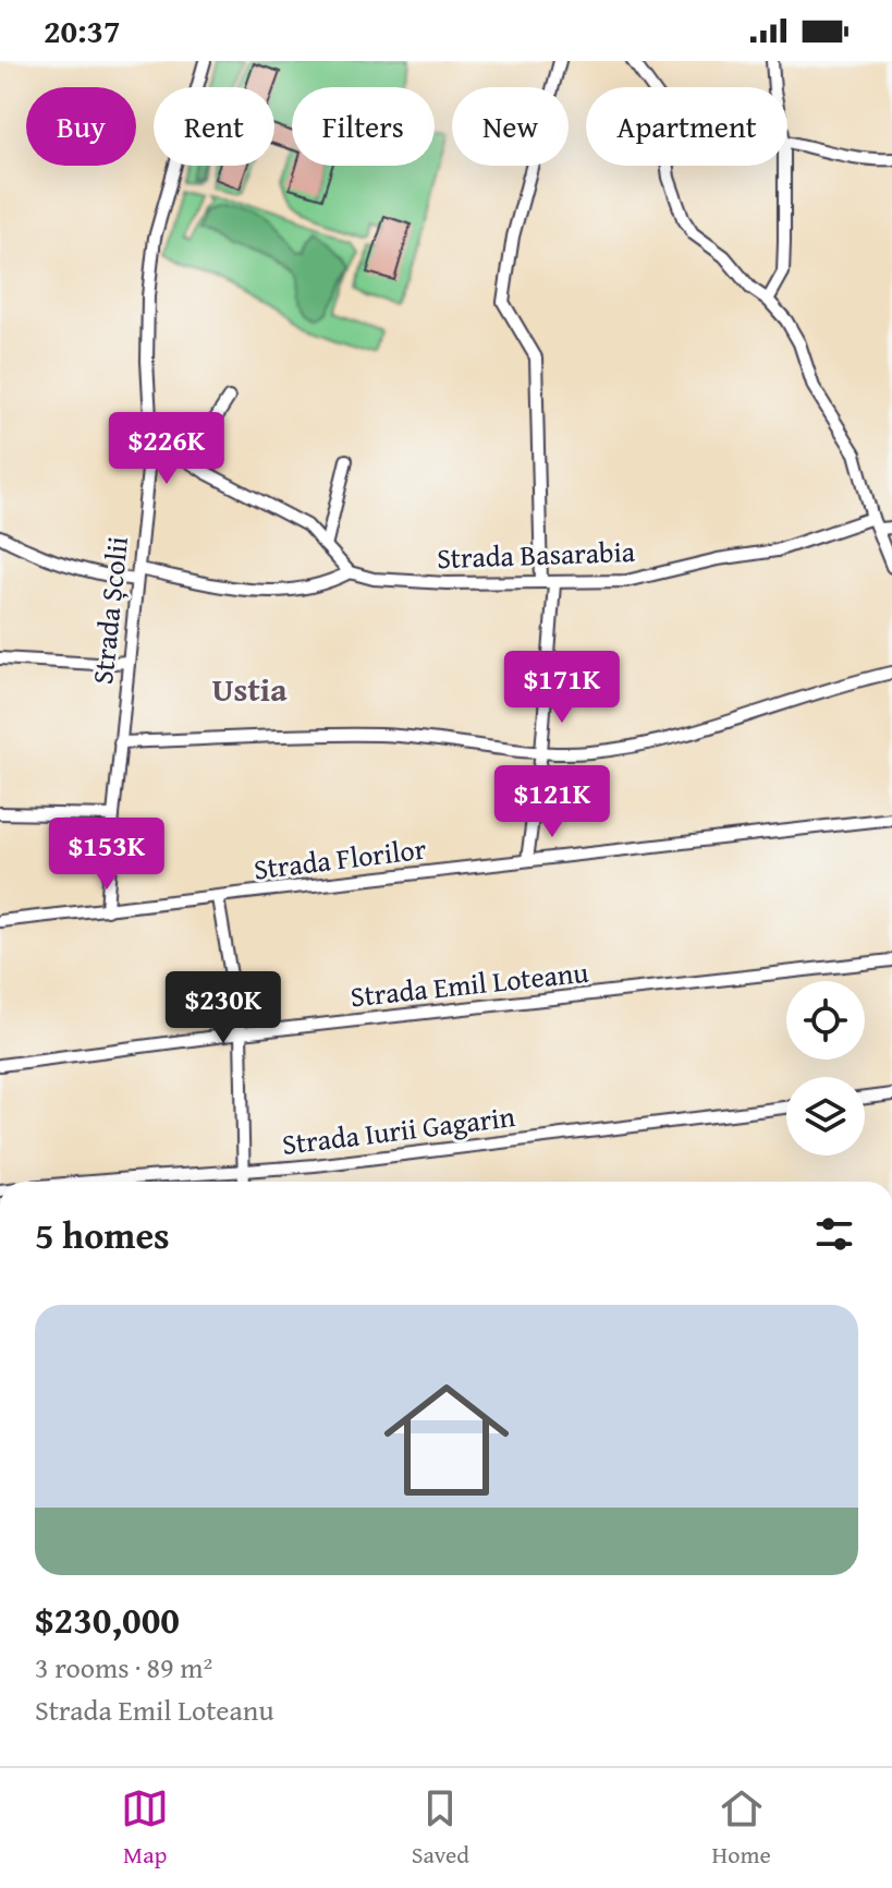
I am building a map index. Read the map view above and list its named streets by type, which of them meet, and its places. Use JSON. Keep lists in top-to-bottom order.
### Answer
{
  "streets": {
    "street": [
      "Strada Basarabia",
      "Strada Școlii",
      "Strada Florilor",
      "Strada Emil Loteanu",
      "Strada Iurii Gagarin"
    ]
  },
  "crossings": [
    ["Strada Basarabia", "Strada Școlii"],
    ["Strada Școlii", "Strada Florilor"]
  ],
  "districts": ["Ustia"],
  "page": {
    "status": "20:37",
    "chip": [
      "Buy",
      "Rent",
      "Filters",
      "New",
      "Apartment"
    ],
    "price": [
      "$226K",
      "$171K",
      "$121K",
      "$153K",
      "$230K"
    ],
    "heading": "5 homes",
    "list": [
      {
        "name": "$230,000",
        "note": "3 rooms · 89 m² · Strada Emil Loteanu"
      }
    ],
    "tabs": ["Map", "Saved", "Home"]
  }
}
